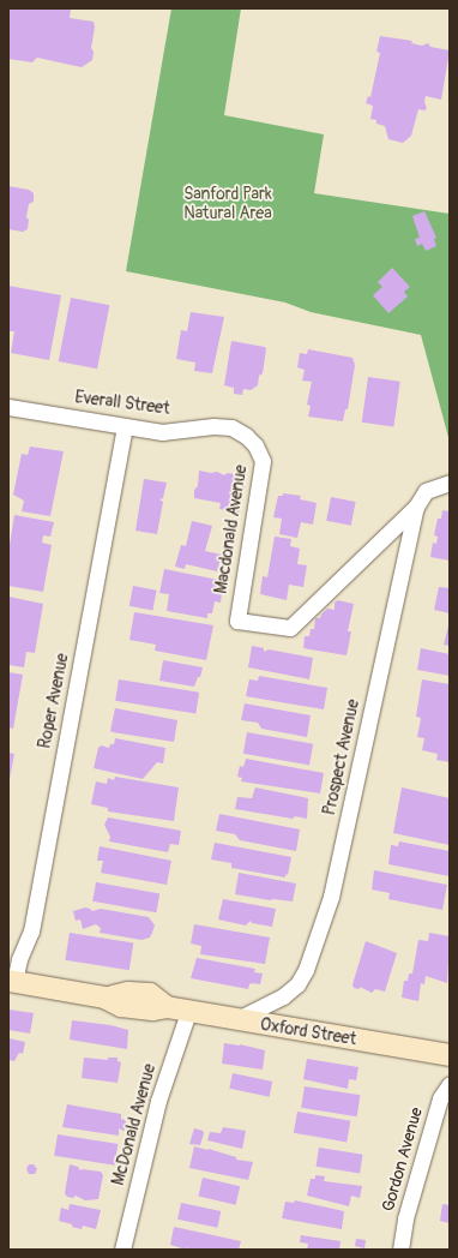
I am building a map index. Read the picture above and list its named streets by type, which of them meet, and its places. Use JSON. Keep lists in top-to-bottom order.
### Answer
{
  "streets": {
    "street": [
      "Everall Street",
      "Macdonald Avenue",
      "Roper Avenue",
      "Prospect Avenue",
      "Oxford Street",
      "McDonald Avenue",
      "Gordon Avenue"
    ]
  },
  "crossings": [
    ["Everall Street", "Macdonald Avenue"],
    ["Everall Street", "Roper Avenue"],
    ["Macdonald Avenue", "Prospect Avenue"],
    ["Roper Avenue", "Oxford Street"],
    ["Prospect Avenue", "Oxford Street"],
    ["Oxford Street", "McDonald Avenue"]
  ],
  "parks": ["Sanford Park Natural Area"]
}
